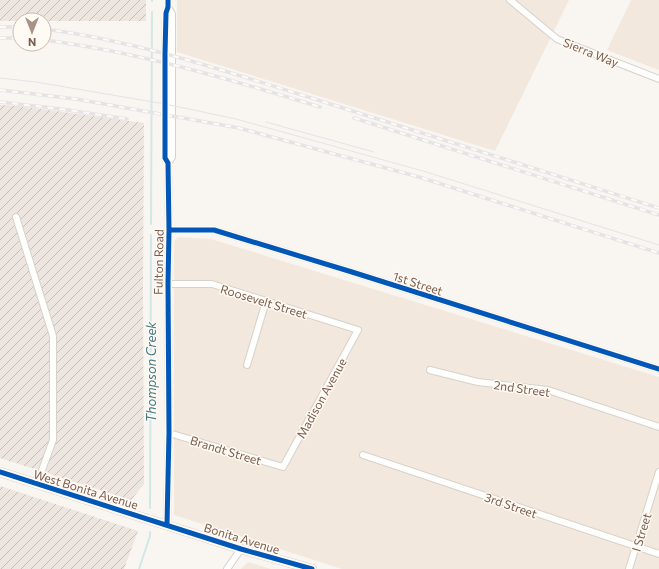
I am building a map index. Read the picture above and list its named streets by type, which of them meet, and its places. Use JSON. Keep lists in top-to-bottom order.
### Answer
{
  "streets": {
    "main road": ["West Bonita Avenue", "Bonita Avenue"],
    "street": [
      "Sierra Way",
      "Fulton Road",
      "1st Street",
      "Roosevelt Street",
      "2nd Street",
      "Madison Avenue",
      "Brandt Street",
      "3rd Street",
      "I Street"
    ]
  },
  "crossings": [
    ["Fulton Road", "1st Street"],
    ["Fulton Road", "Roosevelt Street"],
    ["Fulton Road", "Brandt Street"],
    ["Fulton Road", "West Bonita Avenue"],
    ["Fulton Road", "Bonita Avenue"],
    ["Roosevelt Street", "Madison Avenue"],
    ["Madison Avenue", "Brandt Street"],
    ["West Bonita Avenue", "Bonita Avenue"],
    ["3rd Street", "I Street"]
  ],
  "water": ["Thompson Creek"],
  "north": "bottom"
}
